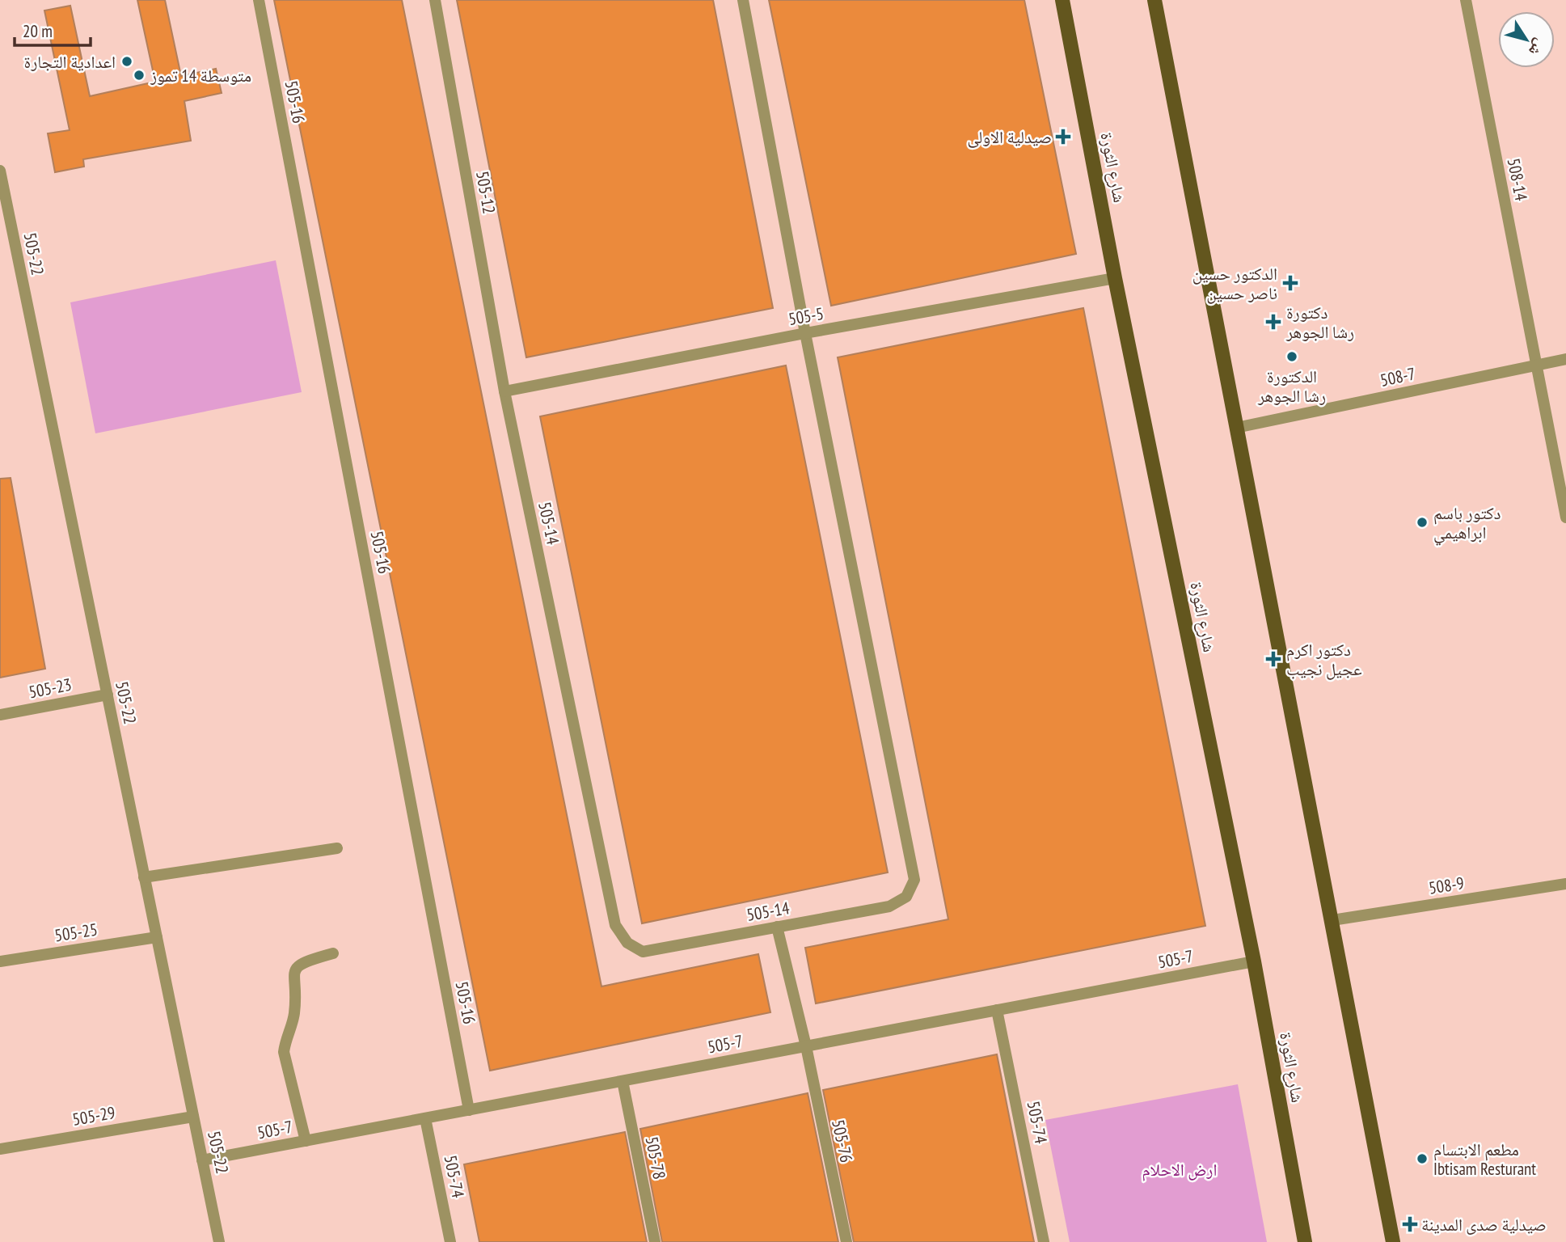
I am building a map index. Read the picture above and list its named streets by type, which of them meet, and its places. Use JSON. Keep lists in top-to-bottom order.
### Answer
{
  "streets": {
    "main road": ["شارع الثورة"],
    "street": [
      "505-16",
      "508-14",
      "505-12",
      "505-22",
      "505-5",
      "508-7",
      "505-14",
      "505-23",
      "508-9",
      "505-25",
      "505-7",
      "505-29",
      "505-74",
      "505-76",
      "505-78"
    ]
  },
  "crossings": [
    ["505-16", "505-7"],
    ["شارع الثورة", "505-5"],
    ["شارع الثورة", "505-7"],
    ["508-14", "508-7"],
    ["505-12", "505-5"],
    ["505-12", "505-14"],
    ["505-22", "505-23"],
    ["505-22", "505-25"],
    ["505-22", "505-7"],
    ["505-22", "505-29"],
    ["505-5", "505-14"],
    ["505-14", "505-76"],
    ["505-7", "505-74"],
    ["505-7", "505-76"],
    ["505-7", "505-78"]
  ],
  "parks": ["ارض الاحلام"],
  "places": {
    "other": [
      "اعدادية التجارة",
      "متوسطة 14 تموز",
      "الدكتورة رشا الجوهر",
      "دكتور باسم ابراهيمي",
      "مطعم الابتسام Ibtisam Resturant"
    ],
    "health": [
      "صيدلية الاولى",
      "الدكتور حسين ناصر حسين",
      "دكتورة رشا الجوهر",
      "دكتور اكرم عجيل نجيب",
      "صيدلية صدى المدينة"
    ]
  },
  "scale_bar": "20 m",
  "north": "bottom right"
}
